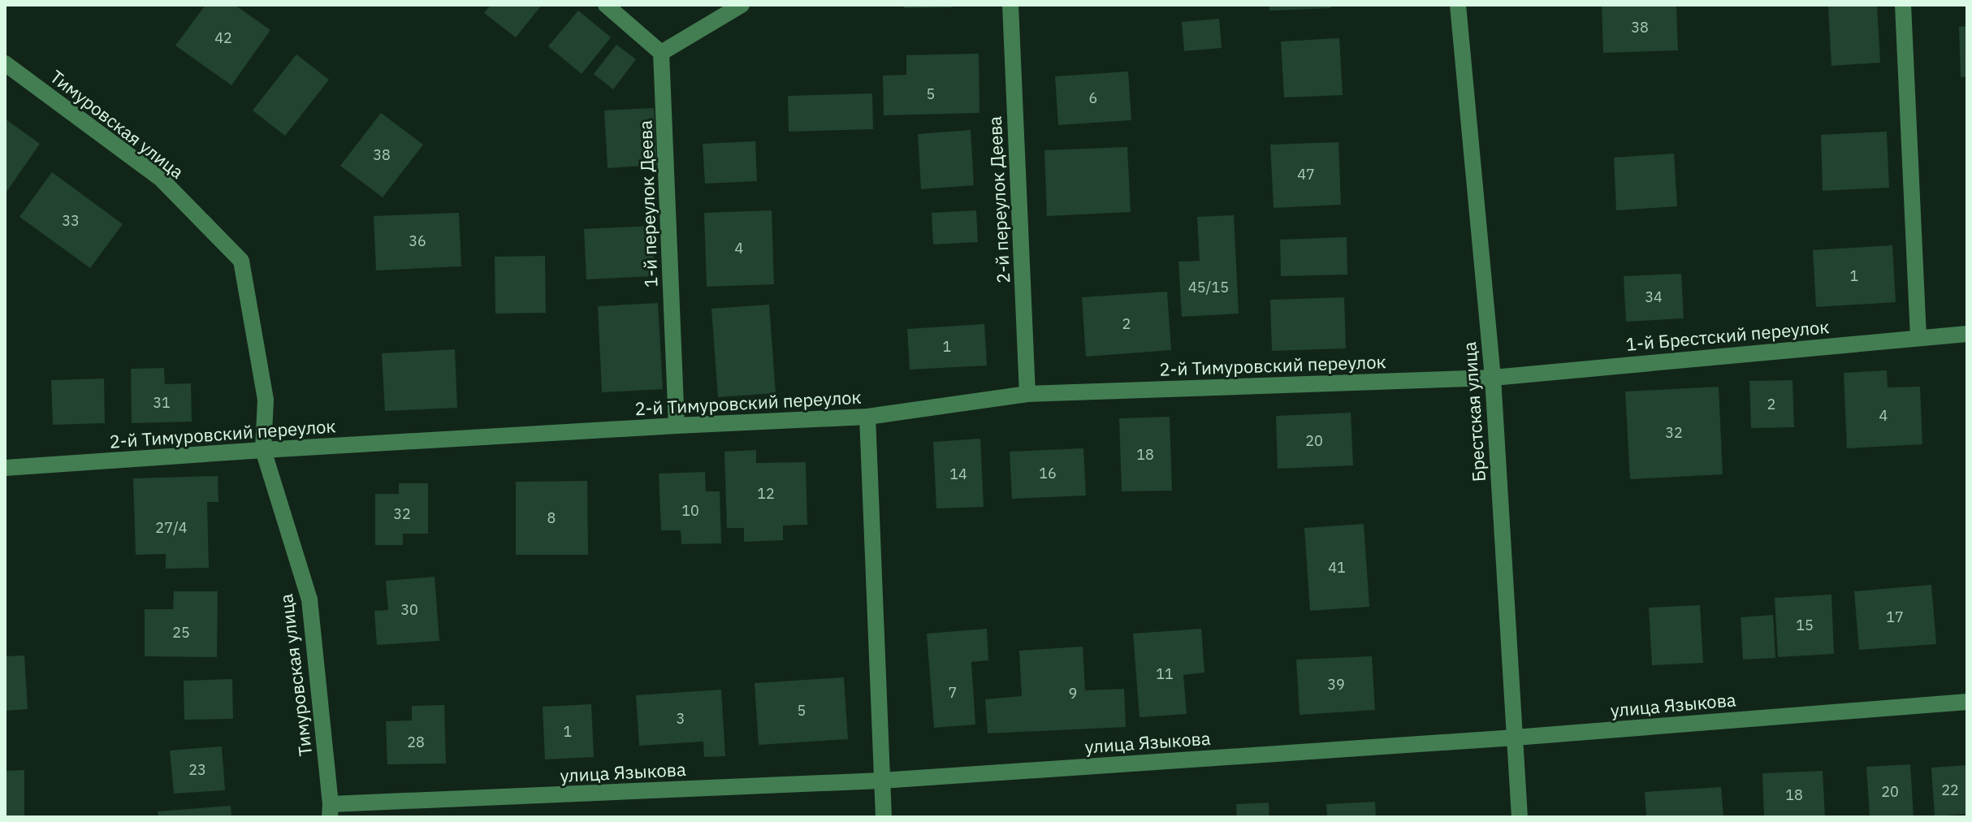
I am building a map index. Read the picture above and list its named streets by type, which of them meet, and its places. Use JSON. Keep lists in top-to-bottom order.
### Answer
{
  "streets": {
    "street": [
      "Тимуровская улица",
      "2-й переулок Деева",
      "1-й переулок Деева",
      "1-й Брестский переулок",
      "2-й Тимуровский переулок",
      "Брестская улица",
      "улица Языкова"
    ]
  },
  "crossings": [
    ["Тимуровская улица", "2-й Тимуровский переулок"],
    ["Тимуровская улица", "улица Языкова"],
    ["2-й переулок Деева", "2-й Тимуровский переулок"],
    ["1-й переулок Деева", "2-й Тимуровский переулок"],
    ["1-й Брестский переулок", "2-й Тимуровский переулок"],
    ["1-й Брестский переулок", "Брестская улица"],
    ["2-й Тимуровский переулок", "Брестская улица"],
    ["Брестская улица", "улица Языкова"]
  ],
  "house_numbers": [
    "38",
    "42",
    "5",
    "6",
    "38",
    "47",
    "33",
    "36",
    "4",
    "1",
    "45/15",
    "34",
    "2",
    "1",
    "31",
    "2",
    "4",
    "32",
    "20",
    "18",
    "16",
    "14",
    "12",
    "10",
    "32",
    "8",
    "27/4",
    "41",
    "30",
    "17",
    "15",
    "25",
    "11",
    "39",
    "7",
    "9",
    "5",
    "3",
    "1",
    "28",
    "23",
    "22",
    "20",
    "18"
  ]
}
